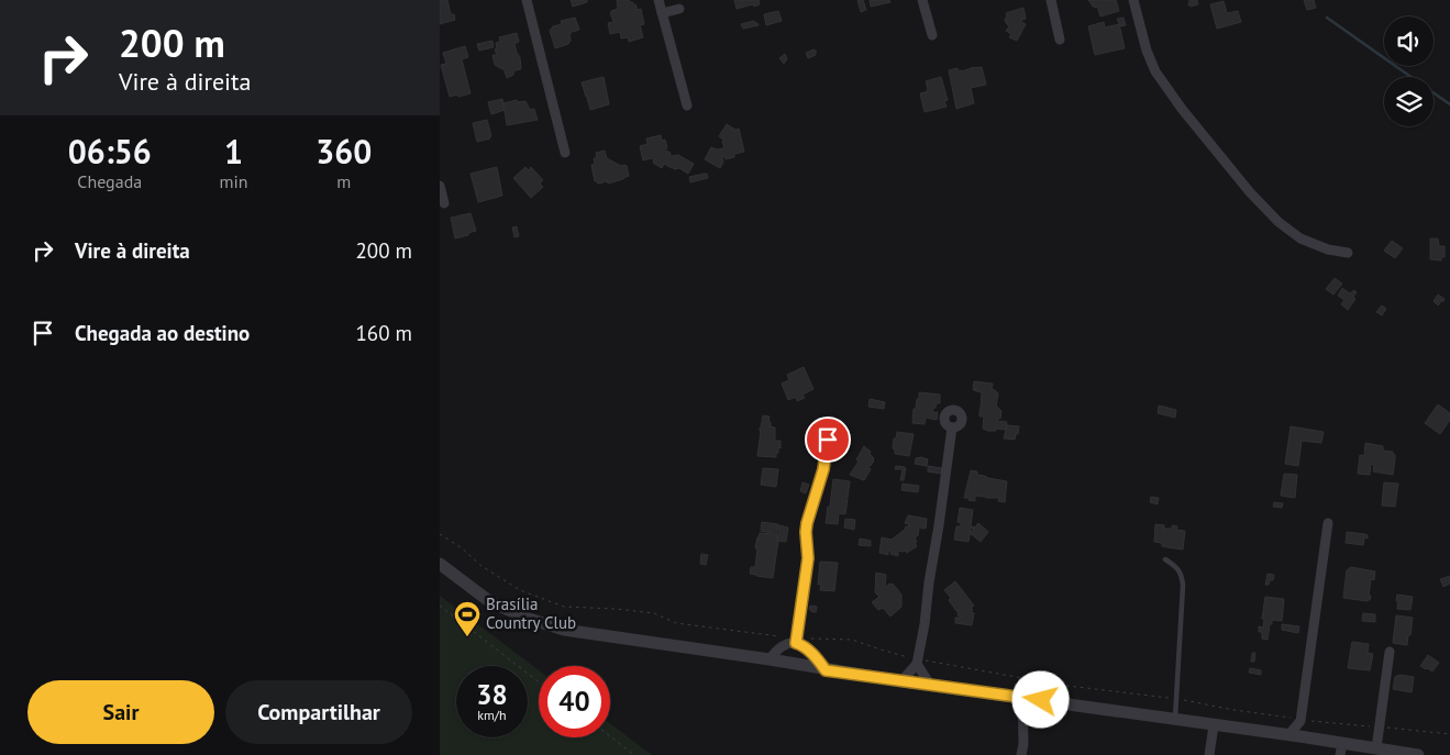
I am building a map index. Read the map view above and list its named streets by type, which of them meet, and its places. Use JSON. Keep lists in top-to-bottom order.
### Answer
{
  "places": {
    "sports": ["Brasília Country Club"]
  },
  "page": {
    "turn": ["200 m", "Vire à direita"],
    "eta": [
      "06:56",
      "Chegada",
      "1",
      "min",
      "360",
      "m"
    ],
    "list": [
      {
        "name": "Vire à direita",
        "value": "200 m"
      },
      {
        "name": "Chegada ao destino",
        "value": "160 m"
      }
    ],
    "speed": "38 km/h",
    "limit": "40",
    "buttons": ["Sair", "Compartilhar"]
  }
}
